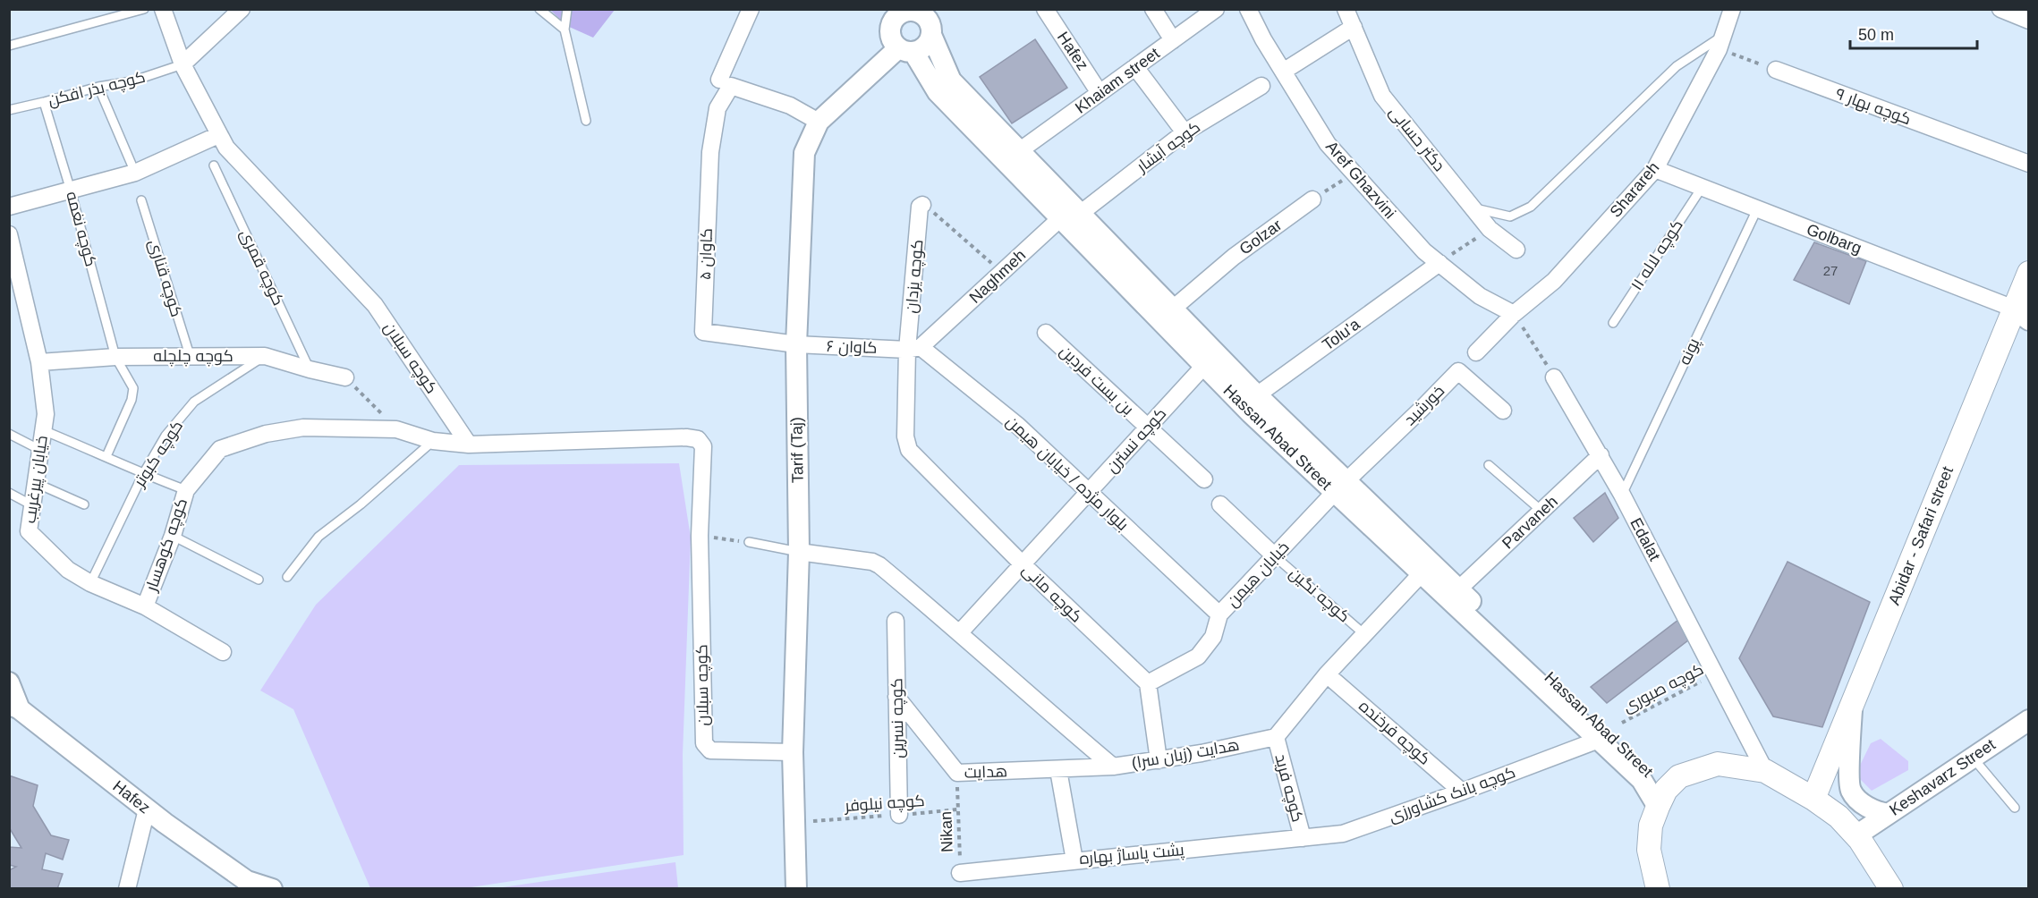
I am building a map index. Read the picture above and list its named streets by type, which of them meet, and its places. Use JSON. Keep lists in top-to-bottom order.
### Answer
{
  "streets": {
    "main road": ["Abidar - Safari street"],
    "street": [
      "Hafez",
      "Khaiam street",
      "کوچه بهار ۹",
      "دکتر حسابی",
      "کوچه آبشار",
      "Aref Ghazvini",
      "Sharareh",
      "Golzar",
      "Golbarg",
      "کاوان ۵",
      "کوچه یزدان",
      "Naghmeh",
      "Tolu'a",
      "کاوان ۶",
      "کوچه چلچله",
      "کوچه سبلان",
      "بن بست فردین",
      "خورشید",
      "Hassan Abad Street",
      "کوچه نسترن",
      "Tarif (Taj)",
      "بلوار مژده / خیابان هیمن",
      "خیابان پیرغریب",
      "Parvaneh",
      "Edalat",
      "کوچه کوهسار",
      "خیابان هیمن",
      "کوچه مانی",
      "کوچه نسرین",
      "کوچه فرخنده",
      "هدایت (زبان سرا)",
      "هدایت",
      "Keshavarz Street",
      "کوچه فرید",
      "کوچه بانک کشاورزی",
      "پشت پاساژ بهاره"
    ],
    "lane": [
      "کوچه بذر افکن",
      "کوچه نغمه",
      "کوچه لاله ۱۱",
      "کوچه قمری",
      "کوچه قناری",
      "پونه",
      "کوچه کبوتر",
      "کوچه نگین"
    ],
    "path": ["کوچه صبوری", "کوچه نیلوفر", "Nikan"]
  },
  "crossings": [
    ["Hafez", "Khaiam street"],
    ["Khaiam street", "Hassan Abad Street"],
    ["کوچه بذر افکن", "کوچه نغمه"],
    ["کوچه بذر افکن", "کوچه سبلان"],
    ["کوچه آبشار", "Naghmeh"],
    ["کوچه آبشار", "Hassan Abad Street"],
    ["Aref Ghazvini", "Sharareh"],
    ["Aref Ghazvini", "Tolu'a"],
    ["Sharareh", "Golbarg"],
    ["کوچه نغمه", "کوچه چلچله"],
    ["Golzar", "Hassan Abad Street"],
    ["Golbarg", "کوچه لاله ۱۱"],
    ["Golbarg", "پونه"],
    ["Golbarg", "Abidar - Safari street"],
    ["کاوان ۵", "کاوان ۶"],
    ["کاوان ۵", "Tarif (Taj)"],
    ["کوچه قمری", "کوچه چلچله"],
    ["کوچه یزدان", "Naghmeh"],
    ["کوچه یزدان", "کاوان ۶"],
    ["کوچه یزدان", "بلوار مژده / خیابان هیمن"],
    ["کوچه یزدان", "کوچه مانی"],
    ["Naghmeh", "کاوان ۶"],
    ["Naghmeh", "Hassan Abad Street"],
    ["Naghmeh", "بلوار مژده / خیابان هیمن"],
    ["کوچه قناری", "کوچه چلچله"],
    ["Tolu'a", "Hassan Abad Street"],
    ["کاوان ۶", "Tarif (Taj)"],
    ["کاوان ۶", "بلوار مژده / خیابان هیمن"],
    ["پونه", "Edalat"],
    ["کوچه چلچله", "کوچه کبوتر"],
    ["کوچه چلچله", "خیابان پیرغریب"],
    ["کوچه سبلان", "Tarif (Taj)"],
    ["بن بست فردین", "کوچه نسترن"],
    ["خورشید", "Hassan Abad Street"],
    ["خورشید", "خیابان هیمن"],
    ["Hassan Abad Street", "کوچه نسترن"],
    ["Hassan Abad Street", "Tarif (Taj)"],
    ["Hassan Abad Street", "Parvaneh"],
    ["Hassan Abad Street", "خیابان هیمن"],
    ["Hassan Abad Street", "کوچه بانک کشاورزی"],
    ["کوچه نسترن", "بلوار مژده / خیابان هیمن"],
    ["کوچه نسترن", "کوچه مانی"],
    ["کوچه نسترن", "هدایت (زبان سرا)"],
    ["Tarif (Taj)", "هدایت (زبان سرا)"],
    ["کوچه کبوتر", "خیابان پیرغریب"],
    ["بلوار مژده / خیابان هیمن", "خیابان هیمن"],
    ["خیابان پیرغریب", "کوچه کوهسار"],
    ["Parvaneh", "Edalat"],
    ["Edalat", "کوچه صبوری"],
    ["خیابان هیمن", "کوچه مانی"],
    ["خیابان هیمن", "کوچه نگین"],
    ["کوچه نسرین", "هدایت"],
    ["کوچه نسرین", "کوچه نیلوفر"],
    ["کوچه فرخنده", "کوچه بانک کشاورزی"],
    ["هدایت (زبان سرا)", "هدایت"],
    ["هدایت (زبان سرا)", "کوچه فرید"],
    ["هدایت", "Nikan"],
    ["کوچه فرید", "کوچه بانک کشاورزی"],
    ["کوچه فرید", "پشت پاساژ بهاره"],
    ["کوچه بانک کشاورزی", "پشت پاساژ بهاره"],
    ["کوچه نیلوفر", "Nikan"],
    ["Nikan", "پشت پاساژ بهاره"]
  ],
  "house_numbers": ["27"],
  "scale_bar": "50 m"
}
